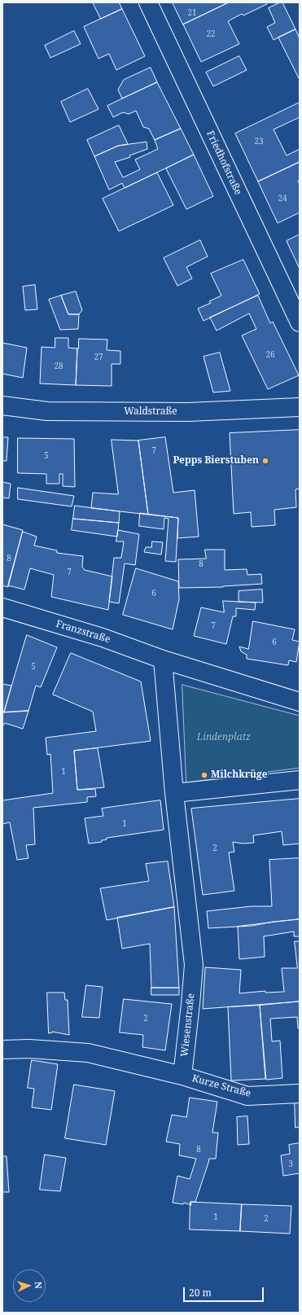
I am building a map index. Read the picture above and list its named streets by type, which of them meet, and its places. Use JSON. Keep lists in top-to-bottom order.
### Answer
{
  "streets": {
    "street": [
      "Friedhofstraße",
      "Waldstraße",
      "Franzstraße",
      "Wiesenstraße",
      "Kurze Straße"
    ]
  },
  "crossings": [
    ["Wiesenstraße", "Kurze Straße"]
  ],
  "parks": ["Lindenplatz"],
  "places": ["Pepps Bierstuben", "Milchkrüge"],
  "house_numbers": [
    "21",
    "22",
    "23",
    "24",
    "26",
    "27",
    "28",
    "7",
    "5",
    "8",
    "8",
    "7",
    "6",
    "7",
    "6",
    "5",
    "1",
    "1",
    "2",
    "2",
    "8",
    "3",
    "1",
    "2"
  ],
  "scale_bar": "20 m",
  "north": "right"
}
